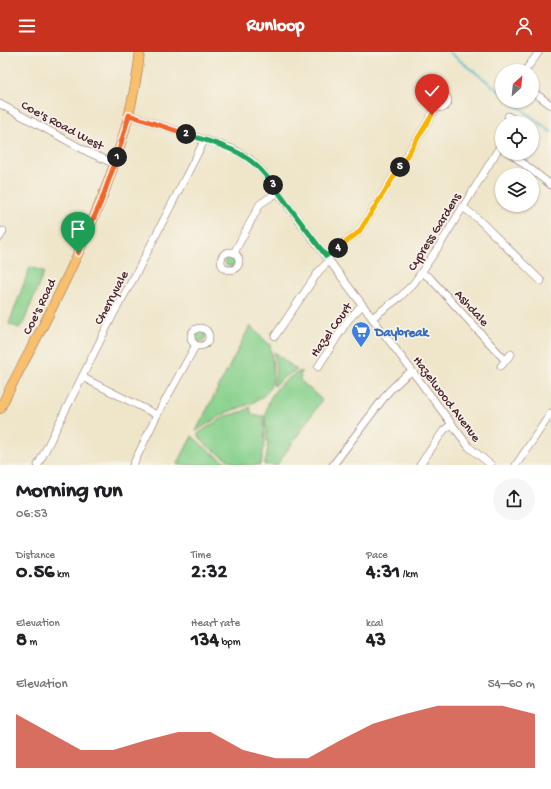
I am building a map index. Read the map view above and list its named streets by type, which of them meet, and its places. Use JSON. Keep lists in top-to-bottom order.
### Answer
{
  "streets": {
    "main road": ["Coe's Road"],
    "street": [
      "Coe's Road West",
      "Cypress Gardens",
      "Cherryvale",
      "Ashdale",
      "Hazel Court",
      "Hazelwood Avenue"
    ]
  },
  "crossings": [
    ["Coe's Road West", "Coe's Road"],
    ["Cypress Gardens", "Ashdale"],
    ["Cypress Gardens", "Hazelwood Avenue"],
    ["Cherryvale", "Hazelwood Avenue"],
    ["Coe's Road", "Hazelwood Avenue"],
    ["Hazel Court", "Hazelwood Avenue"]
  ],
  "places": {
    "supermarket": ["Daybreak"]
  },
  "north": "top right",
  "page": {
    "header": "Runloop",
    "pins": [
      "2",
      "1",
      "5",
      "3",
      "4"
    ],
    "heading": ["Morning run", "06:53"],
    "stats": [
      ["Distance", "0.56 km"],
      ["Time", "2:32"],
      ["Pace", "4:31 /km"],
      ["Elevation", "8 m"],
      ["Heart rate", "134 bpm"],
      ["kcal", "43"]
    ],
    "chart": ["Elevation", "54–60 m"]
  }
}
